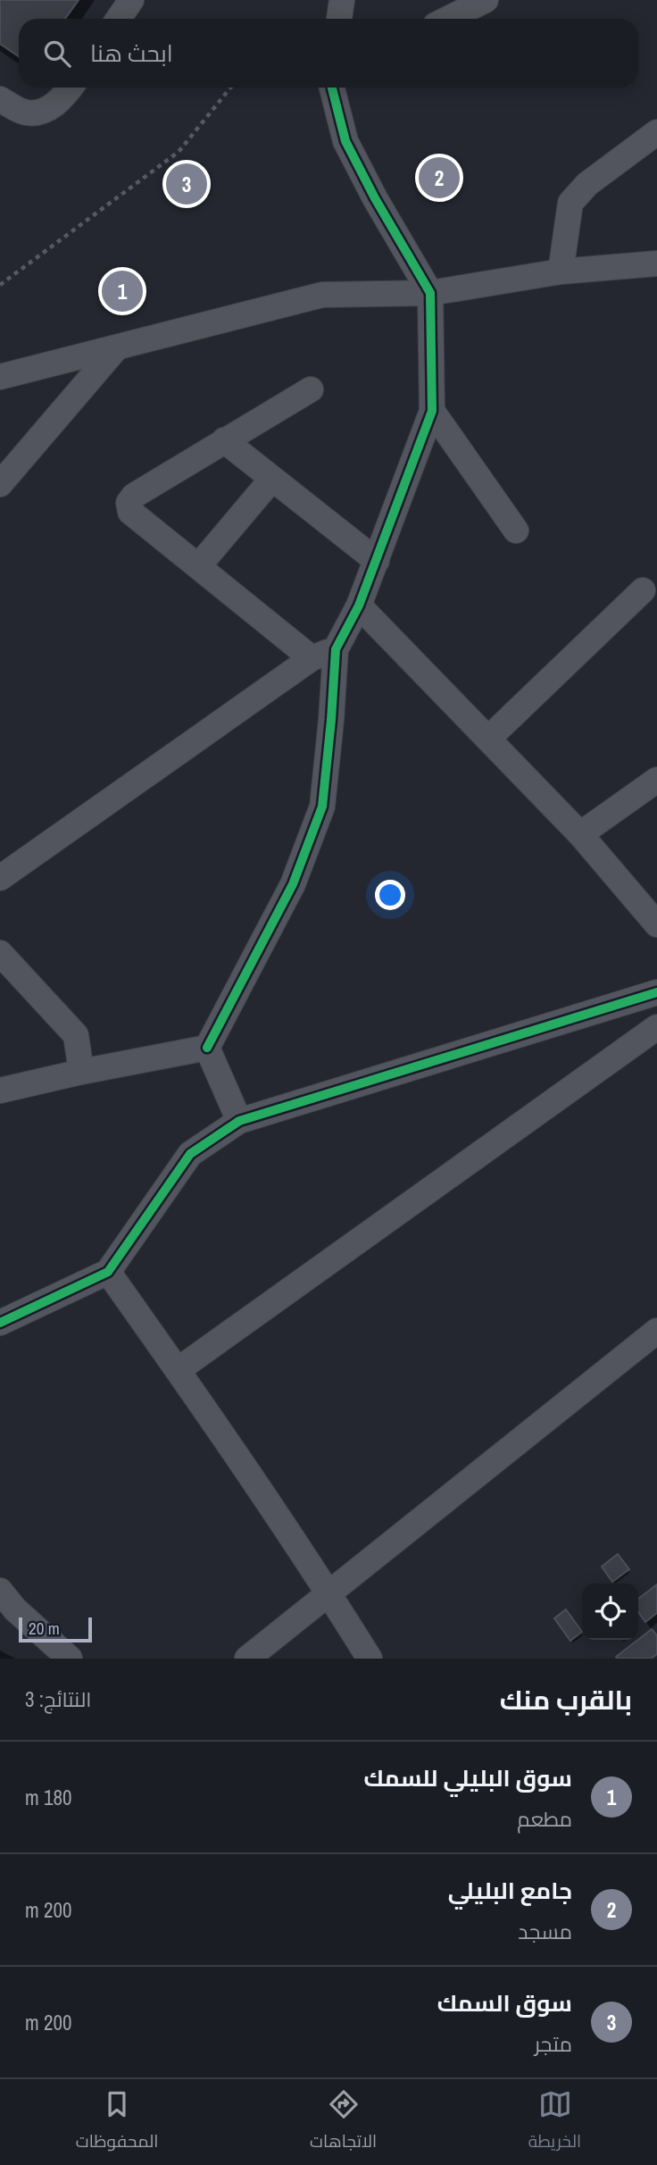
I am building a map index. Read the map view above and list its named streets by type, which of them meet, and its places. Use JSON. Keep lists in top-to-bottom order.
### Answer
{
  "scale_bar": "20 m",
  "page": {
    "search": "ابحث هنا",
    "pins": ["2", "3", "1"],
    "scale": "20 m",
    "heading": ["بالقرب منك", "النتائج: 3"],
    "list": [
      {
        "mark": "1",
        "name": "سوق البليلي للسمك",
        "note": "مطعم",
        "value": "180 m"
      },
      {
        "mark": "2",
        "name": "جامع البليلي",
        "note": "مسجد",
        "value": "200 m"
      },
      {
        "mark": "3",
        "name": "سوق السمك",
        "note": "متجر",
        "value": "200 m"
      }
    ],
    "nav": ["الخريطة", "الاتجاهات", "المحفوظات"]
  }
}
